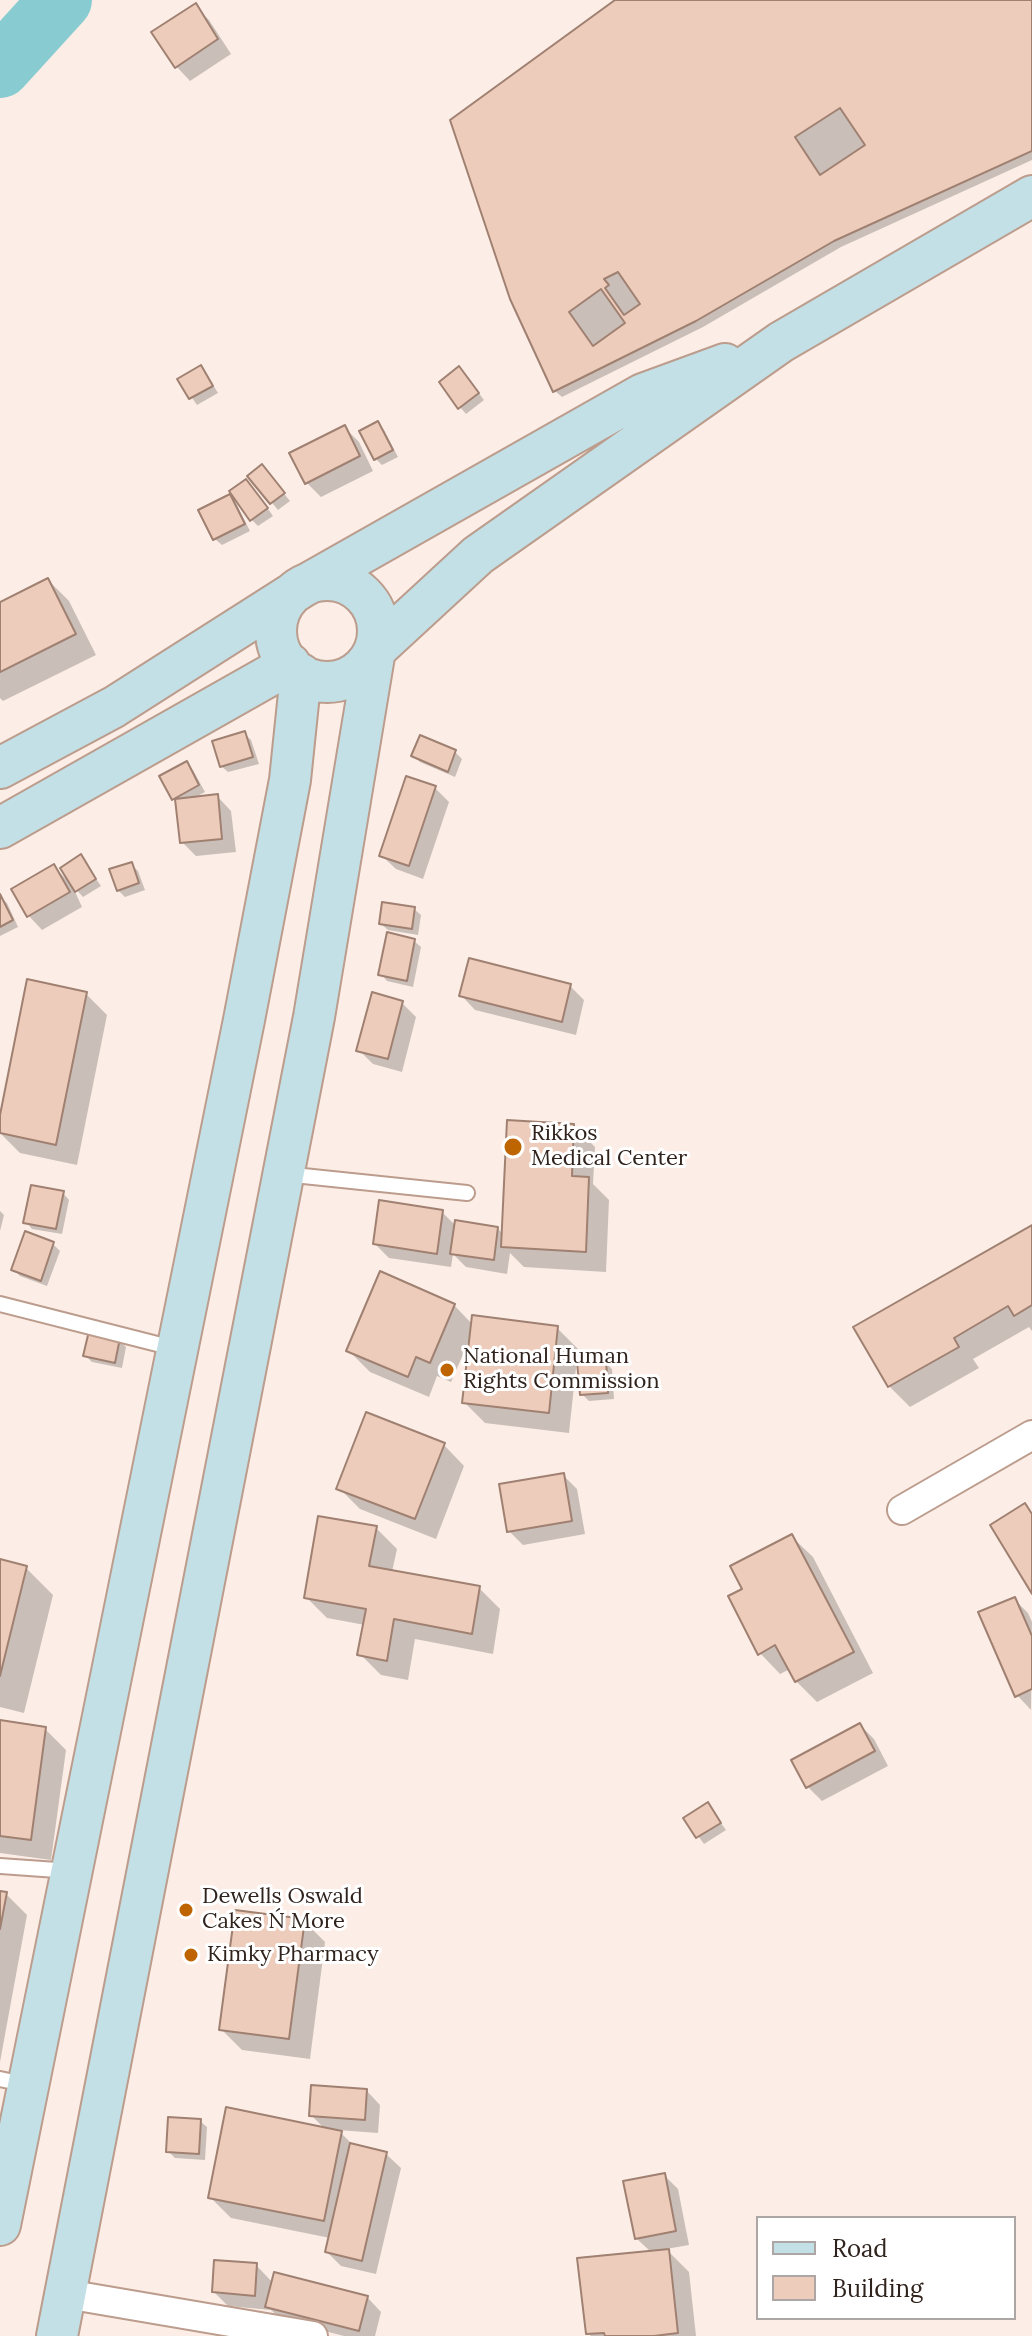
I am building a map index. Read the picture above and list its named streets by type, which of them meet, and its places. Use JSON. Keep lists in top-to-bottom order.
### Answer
{
  "places": [
    "Rikkos Medical Center",
    "National Human Rights Commission",
    "Dewells Oswald Cakes Ń More",
    "Kimky Pharmacy"
  ],
  "legend": ["Road", "Building"]
}
